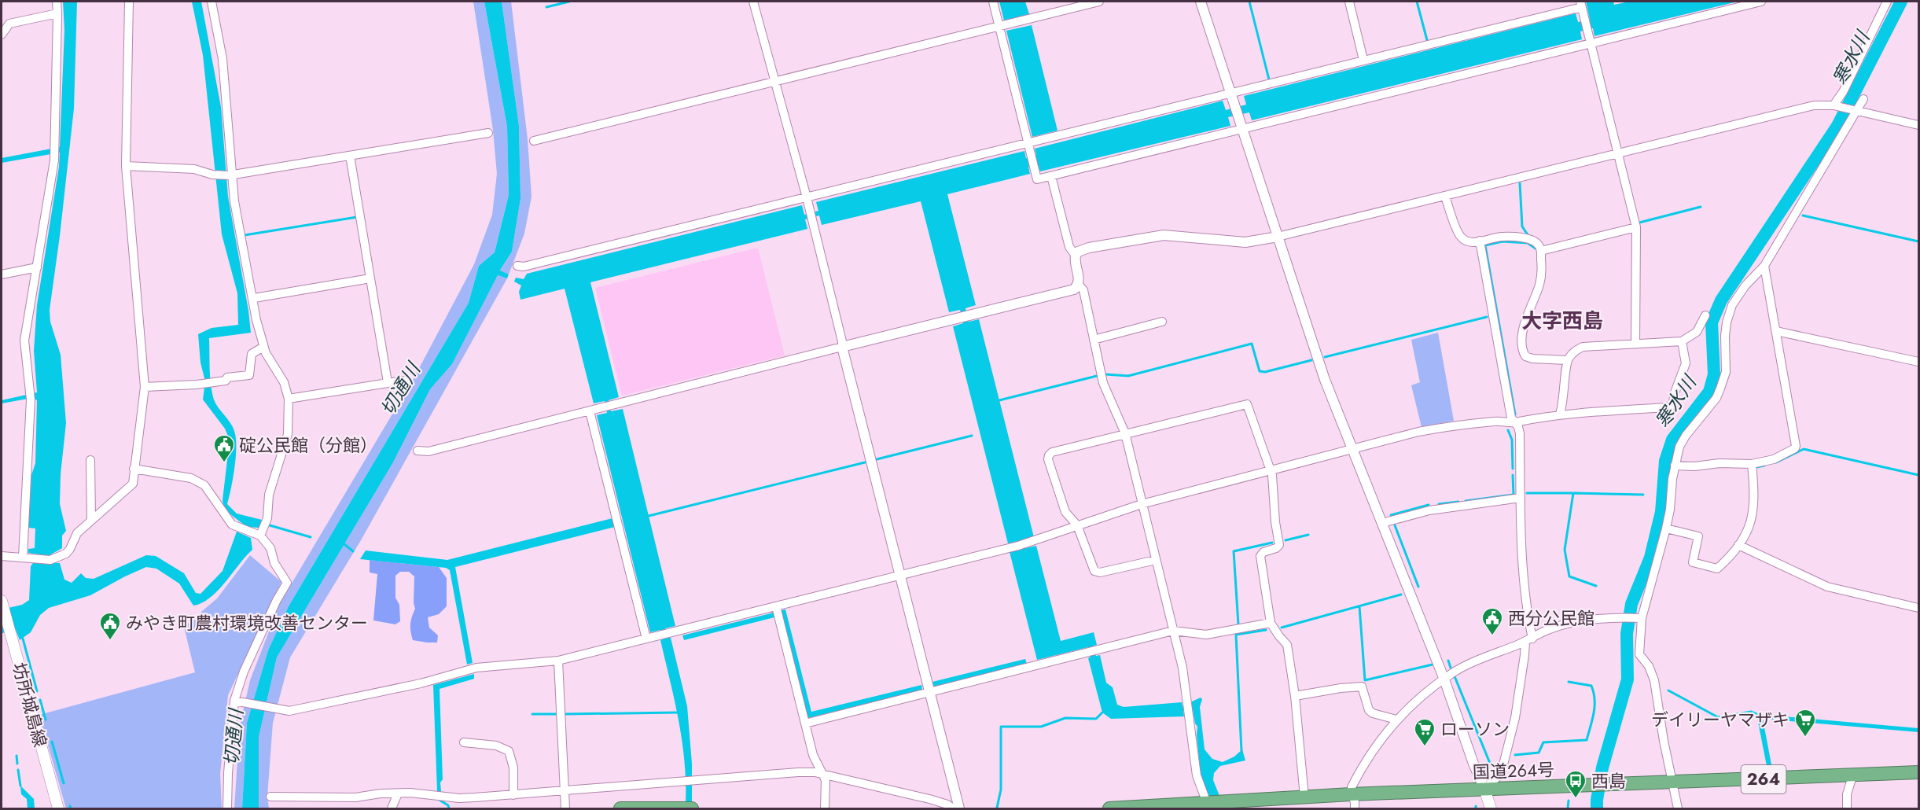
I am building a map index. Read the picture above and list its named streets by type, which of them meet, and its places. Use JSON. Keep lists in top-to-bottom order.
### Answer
{
  "streets": {
    "highway": ["国道264号", "264"],
    "main road": ["坊所城島線"]
  },
  "districts": ["大字西島"],
  "water": ["寒水川", "切通川"],
  "places": {
    "public building": ["碇公民館（分館）", "西分公民館", "みやき町農村環境改善センター"],
    "supermarket": ["デイリーヤマザキ", "ローソン"],
    "bus stop": ["西島"]
  }
}
